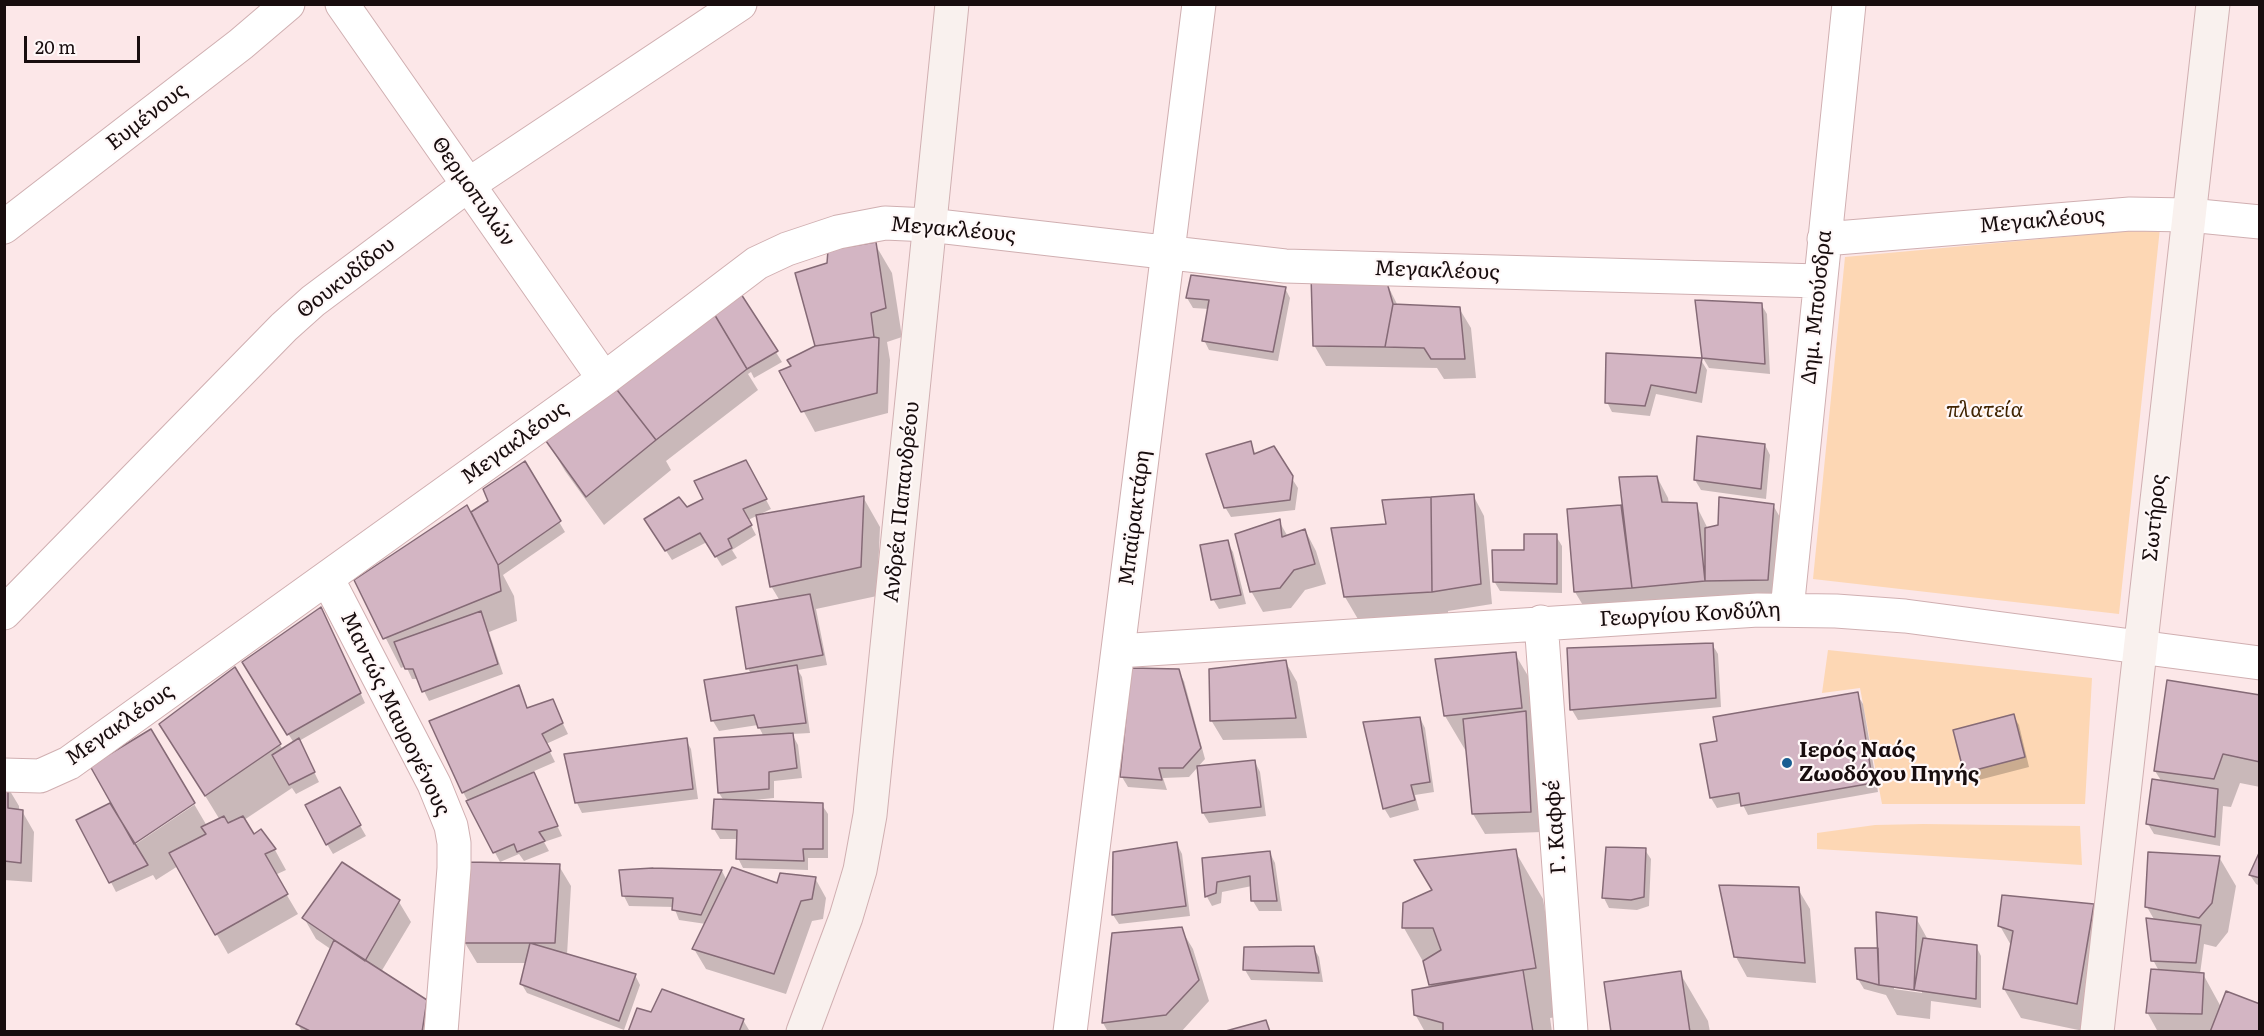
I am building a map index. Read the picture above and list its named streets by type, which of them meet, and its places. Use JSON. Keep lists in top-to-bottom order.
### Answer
{
  "streets": {
    "main road": ["Ανδρέα Παπανδρέου", "Σωτήρος"],
    "street": [
      "Ευμένους",
      "Θερμοπυλών",
      "Μεγακλέους",
      "Θουκυδίδου",
      "Δημ. Μπούσδρα",
      "Μπαϊρακτάρη",
      "Γεωργίου Κονδύλη",
      "Μαντώς Μαυρογένους",
      "Γ. Καφφέ"
    ]
  },
  "crossings": [
    ["Θερμοπυλών", "Μεγακλέους"],
    ["Θερμοπυλών", "Θουκυδίδου"],
    ["Μεγακλέους", "Δημ. Μπούσδρα"],
    ["Μεγακλέους", "Ανδρέα Παπανδρέου"],
    ["Μεγακλέους", "Μπαϊρακτάρη"],
    ["Μεγακλέους", "Σωτήρος"],
    ["Μεγακλέους", "Μαντώς Μαυρογένους"],
    ["Δημ. Μπούσδρα", "Γεωργίου Κονδύλη"],
    ["Μπαϊρακτάρη", "Γεωργίου Κονδύλη"],
    ["Σωτήρος", "Γεωργίου Κονδύλη"],
    ["Γεωργίου Κονδύλη", "Γ. Καφφέ"]
  ],
  "parks": ["πλατεία"],
  "places": ["Ιερός Ναός Ζωοδόχου Πηγής"],
  "scale_bar": "20 m"
}
